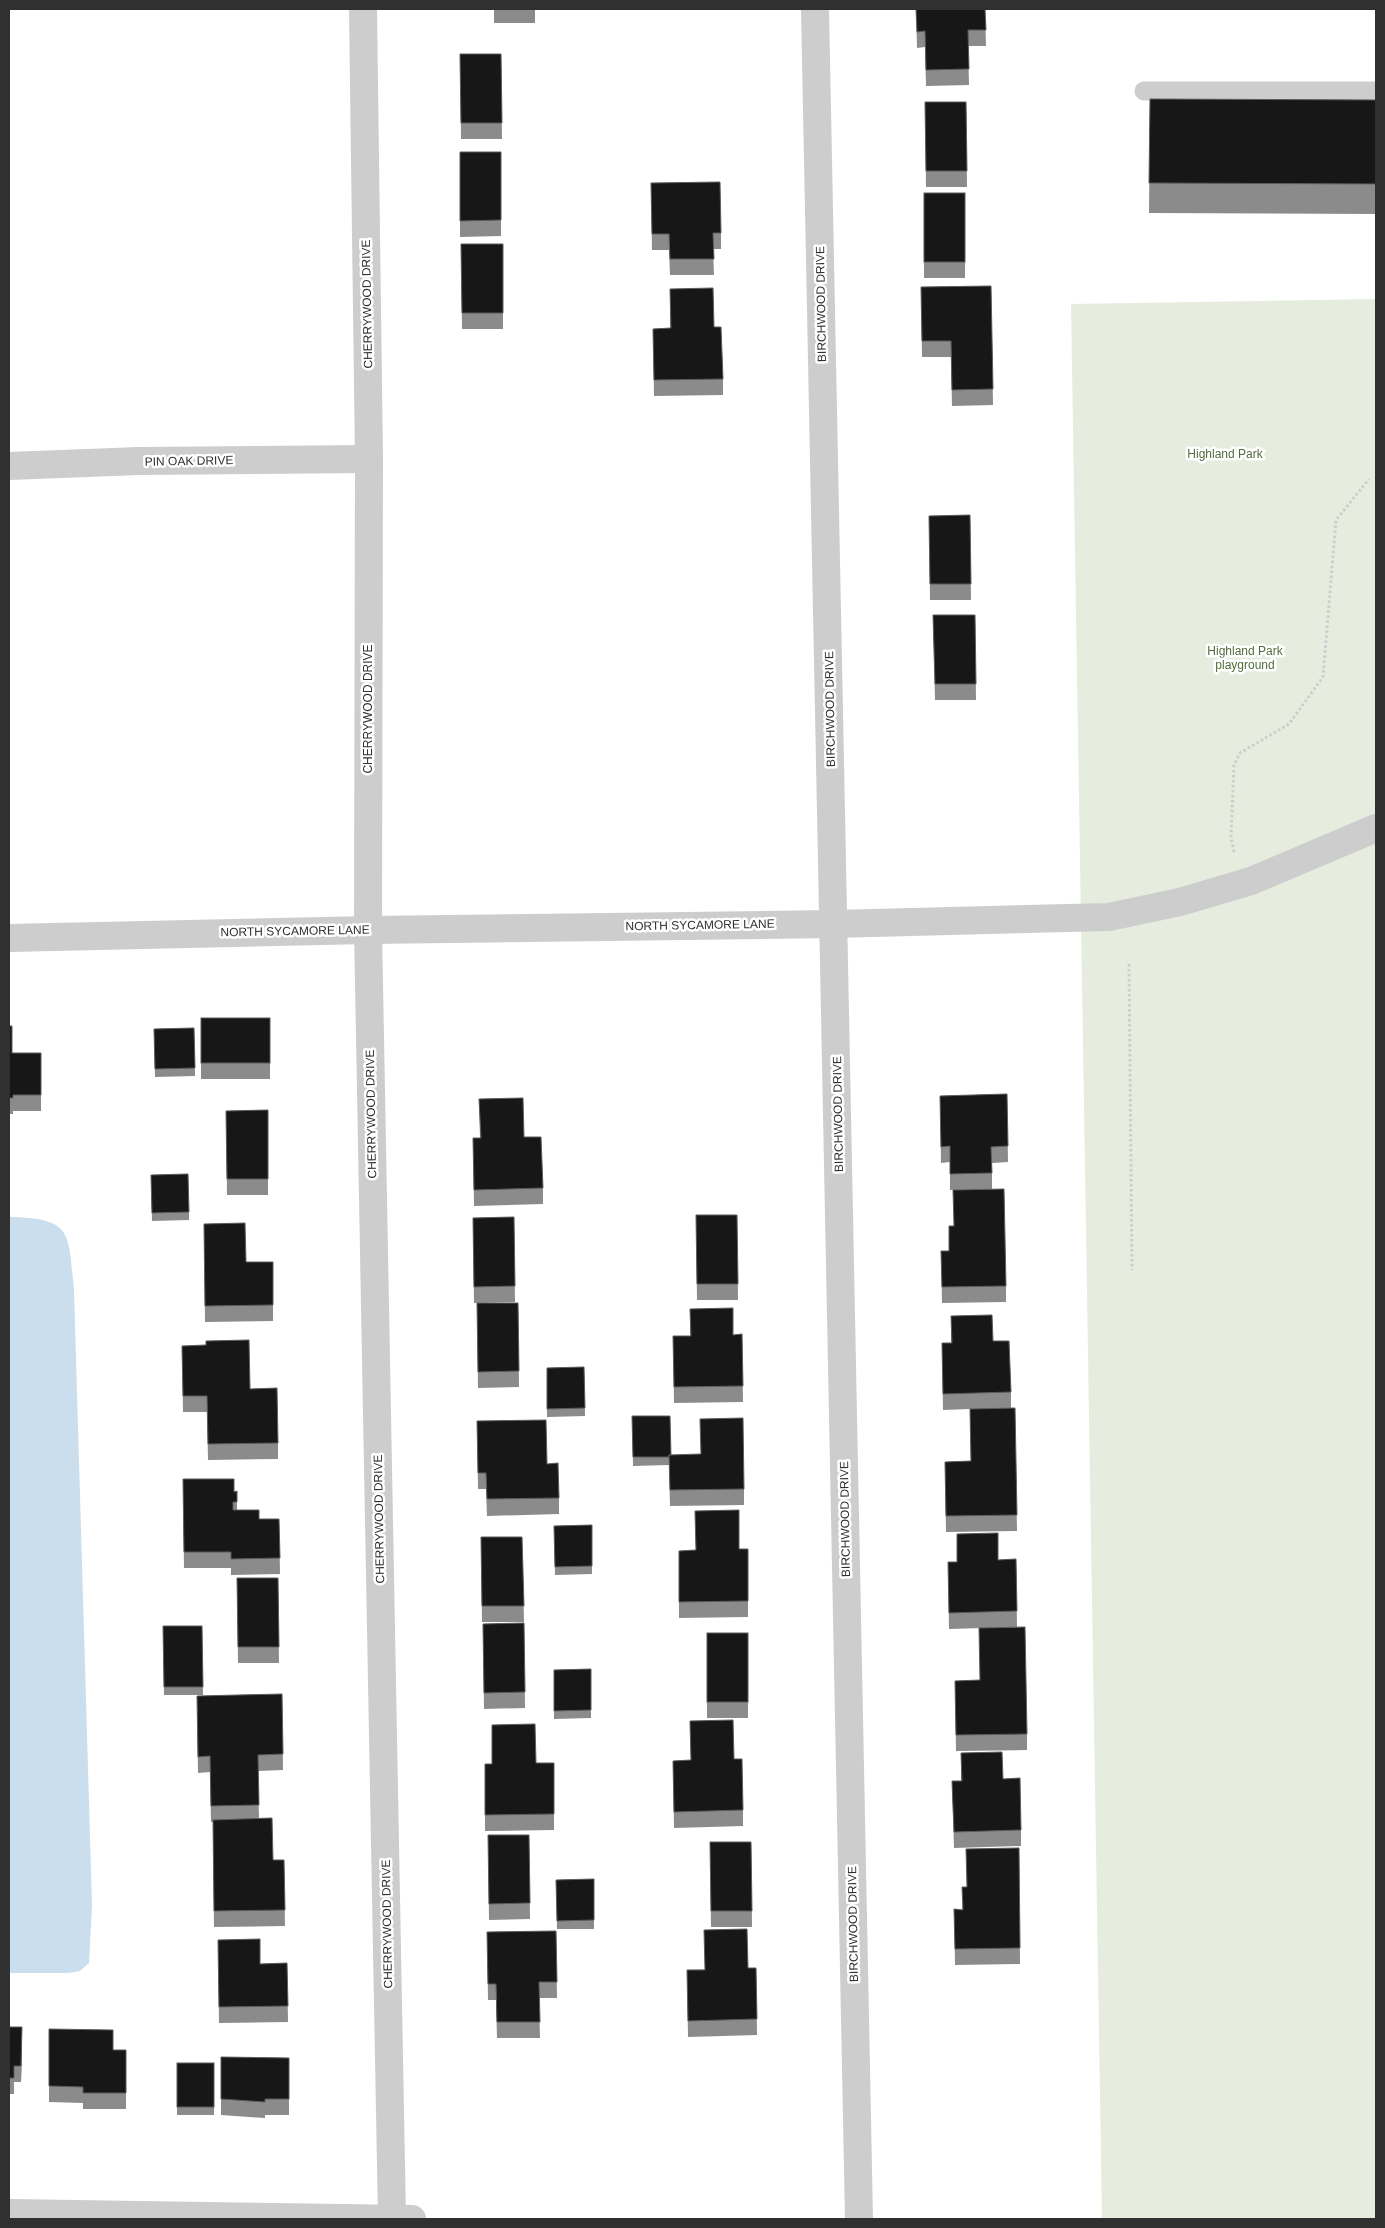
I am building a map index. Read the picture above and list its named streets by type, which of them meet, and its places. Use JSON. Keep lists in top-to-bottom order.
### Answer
{
  "streets": {
    "street": [
      "CHERRYWOOD DRIVE",
      "BIRCHWOOD DRIVE",
      "PIN OAK DRIVE",
      "NORTH SYCAMORE LANE"
    ]
  },
  "crossings": [
    ["CHERRYWOOD DRIVE", "PIN OAK DRIVE"],
    ["CHERRYWOOD DRIVE", "NORTH SYCAMORE LANE"],
    ["BIRCHWOOD DRIVE", "NORTH SYCAMORE LANE"]
  ],
  "parks": ["Highland Park", "Highland Park playground"]
}
